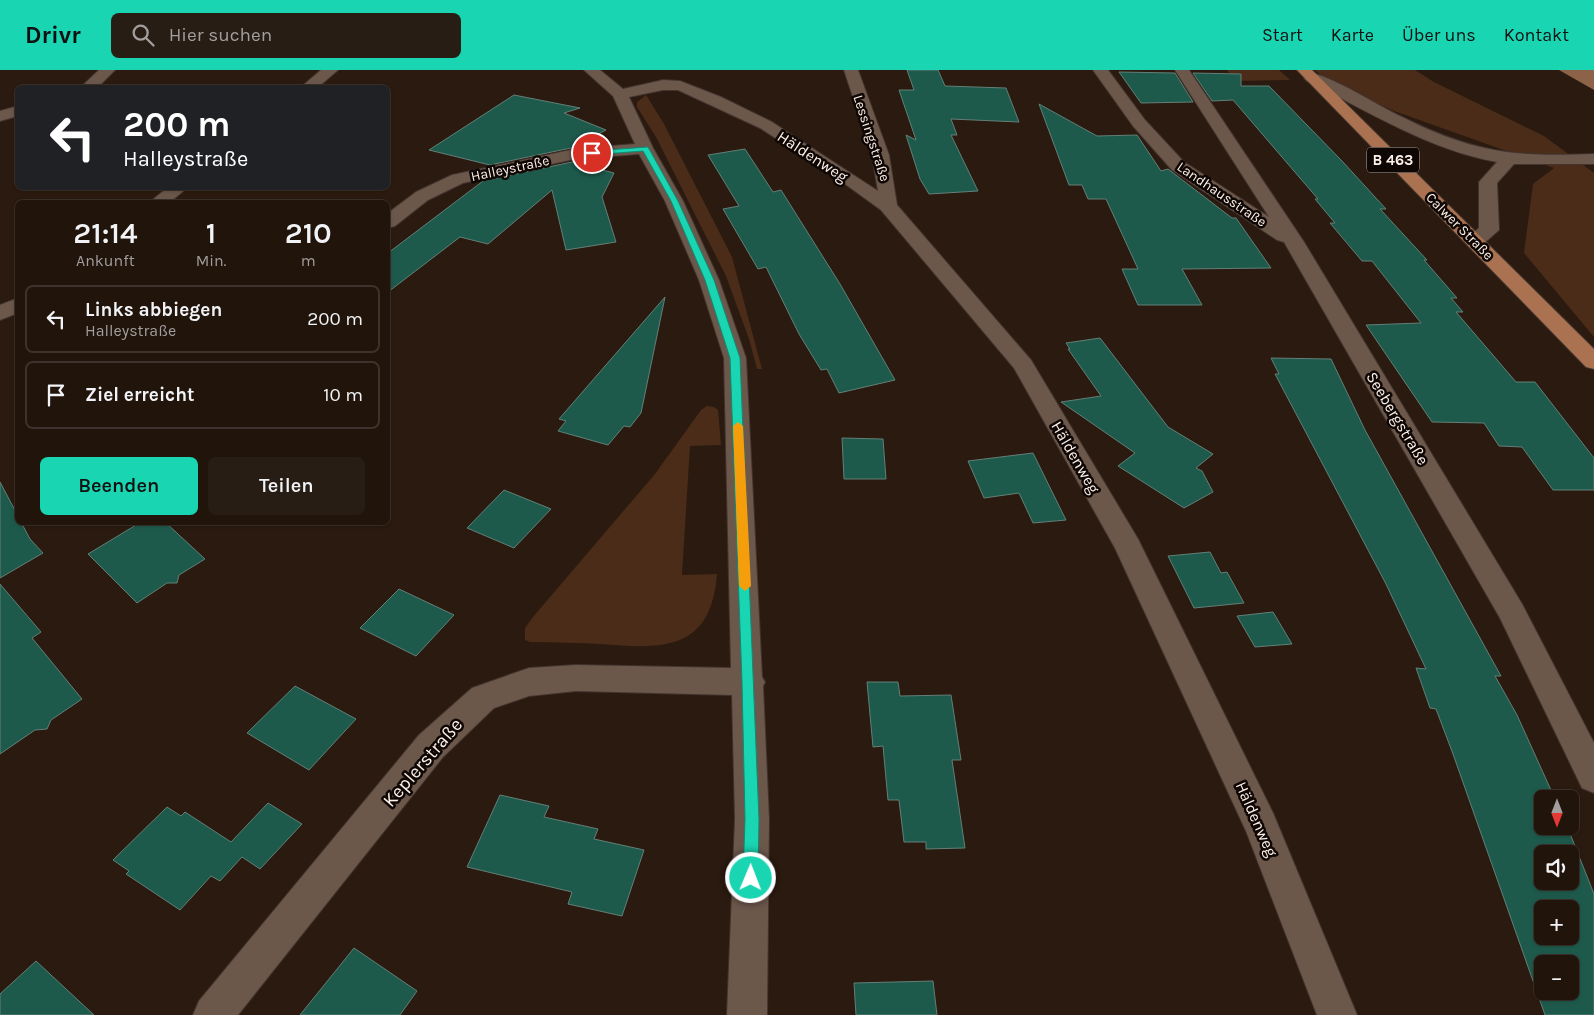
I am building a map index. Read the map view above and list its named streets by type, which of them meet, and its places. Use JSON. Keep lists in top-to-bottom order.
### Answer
{
  "streets": {
    "main road": ["B 463", "Calwer Straße"],
    "street": [
      "Lessingstraße",
      "Häldenweg",
      "Halleystraße",
      "Landhausstraße",
      "Seebergstraße",
      "Keplerstraße"
    ]
  },
  "crossings": [
    ["Lessingstraße", "Häldenweg"],
    ["Landhausstraße", "Seebergstraße"]
  ],
  "north": "bottom",
  "page": {
    "header": "Drivr",
    "search": "Hier suchen",
    "nav": [
      "Start",
      "Karte",
      "Über uns",
      "Kontakt"
    ],
    "turn": ["200 m", "Halleystraße"],
    "eta": [
      "21:14",
      "Ankunft",
      "1",
      "Min.",
      "210",
      "m"
    ],
    "list": [
      {
        "name": "Links abbiegen",
        "note": "Halleystraße",
        "value": "200 m"
      },
      {
        "name": "Ziel erreicht",
        "value": "10 m"
      }
    ],
    "buttons": ["Beenden", "Teilen"],
    "map_buttons": ["+", "−"]
  }
}
